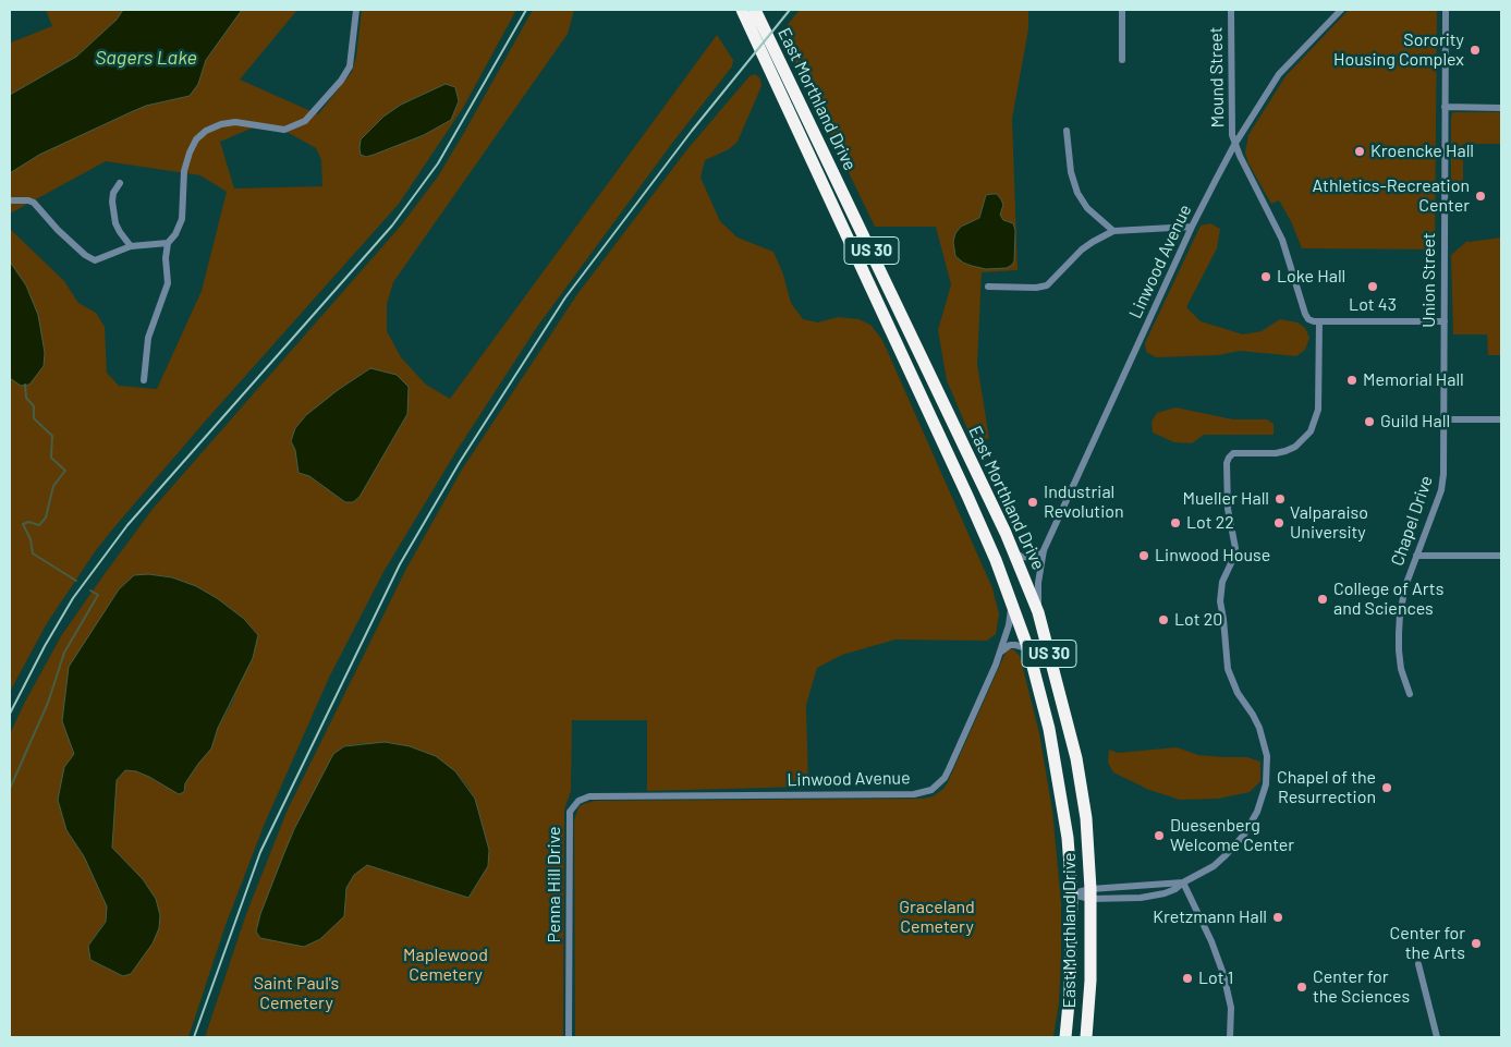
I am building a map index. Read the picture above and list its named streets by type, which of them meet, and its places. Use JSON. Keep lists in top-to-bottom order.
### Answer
{
  "streets": {
    "highway": ["East Morthland Drive", "US 30"],
    "street": [
      "Mound Street",
      "Linwood Avenue",
      "Union Street",
      "Chapel Drive",
      "Penna Hill Drive"
    ]
  },
  "crossings": [
    ["Mound Street", "Linwood Avenue"],
    ["East Morthland Drive", "Linwood Avenue"],
    ["Linwood Avenue", "Penna Hill Drive"],
    ["Union Street", "Chapel Drive"]
  ],
  "water": ["Sagers Lake"],
  "parks": ["Graceland Cemetery", "Maplewood Cemetery", "Saint Paul's Cemetery"],
  "places": [
    "Sorority Housing Complex",
    "Kroencke Hall",
    "Athletics-Recreation Center",
    "Loke Hall",
    "Lot 43",
    "Memorial Hall",
    "Guild Hall",
    "Mueller Hall",
    "Industrial Revolution",
    "Lot 22",
    "Valparaiso University",
    "Linwood House",
    "College of Arts and Sciences",
    "Lot 20",
    "Chapel of the Resurrection",
    "Duesenberg Welcome Center",
    "Kretzmann Hall",
    "Center for the Arts",
    "Lot 1",
    "Center for the Sciences"
  ]
}
